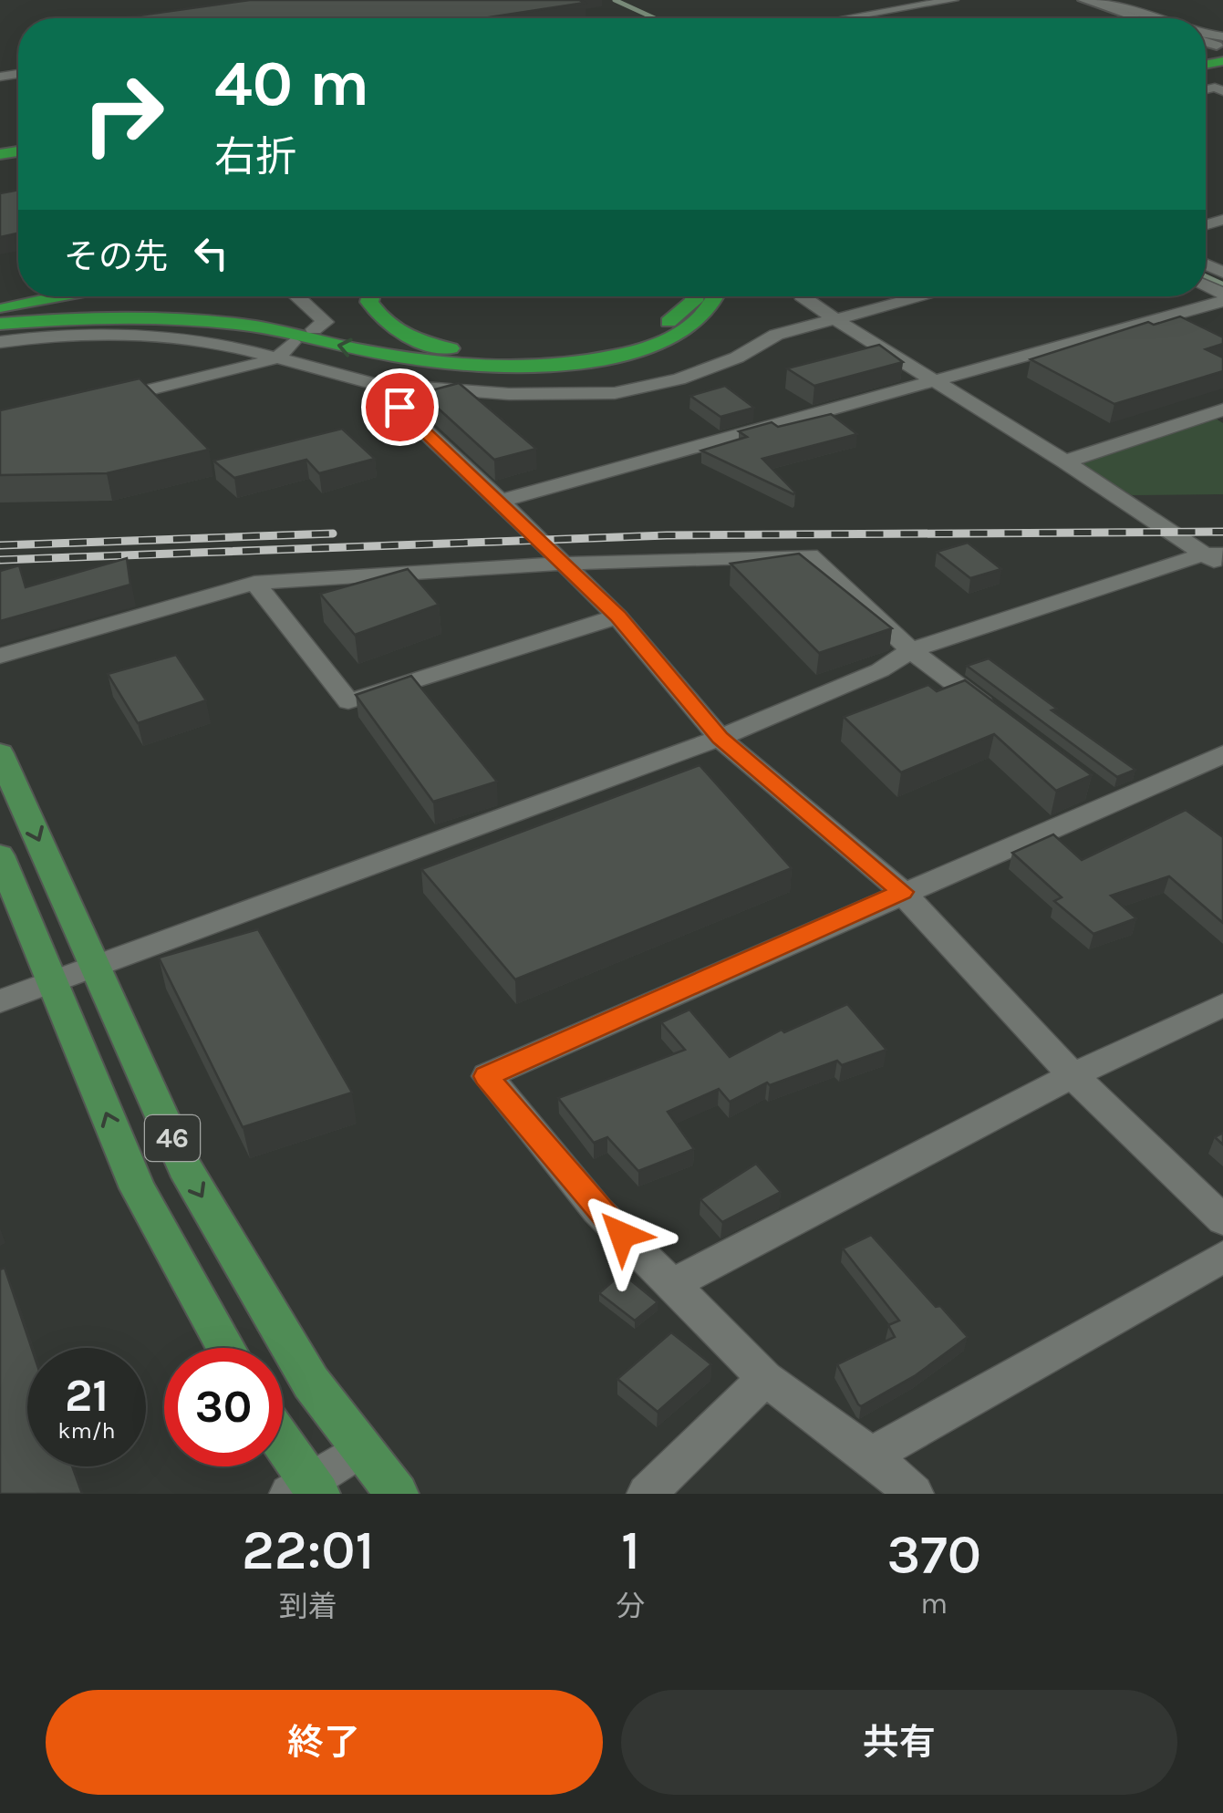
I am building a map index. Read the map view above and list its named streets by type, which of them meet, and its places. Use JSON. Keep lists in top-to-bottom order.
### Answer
{
  "streets": {
    "main road": ["46"]
  },
  "page": {
    "turn": ["40 m", "右折"],
    "then": "その先",
    "speed": "21 km/h",
    "limit": "30",
    "eta": [
      "22:01",
      "到着",
      "1",
      "分",
      "370",
      "m"
    ],
    "buttons": ["終了", "共有"]
  }
}
